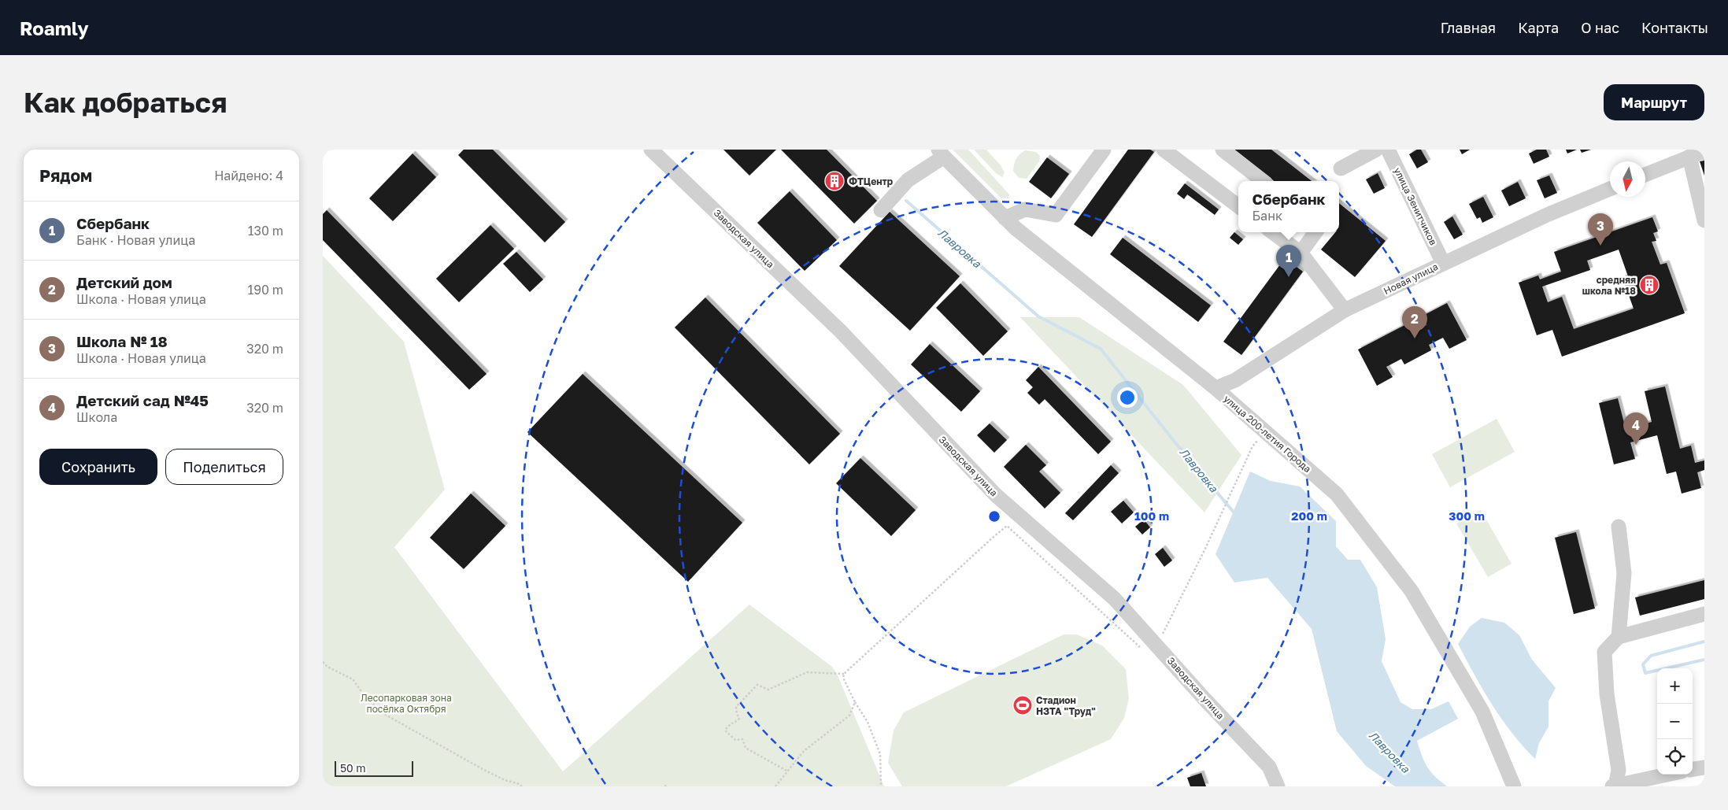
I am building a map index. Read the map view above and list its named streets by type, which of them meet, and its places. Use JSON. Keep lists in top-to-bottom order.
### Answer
{
  "streets": {
    "street": [
      "улица Зенитчиков",
      "Заводская улица",
      "Новая улица",
      "улица 200-летия Города"
    ]
  },
  "crossings": [
    ["улица Зенитчиков", "Новая улица"],
    ["Новая улица", "улица 200-летия Города"]
  ],
  "water": ["Лавровка"],
  "parks": ["Лесопарковая зона посёлка Октября"],
  "places": {
    "building": ["ФТЦентр", "средняя школа №18"],
    "sports": ["Стадион НЗТА \"Труд\""]
  },
  "scale_bar": "50 m",
  "north": "bottom",
  "page": {
    "header": "Roamly",
    "nav": [
      "Главная",
      "Карта",
      "О нас",
      "Контакты"
    ],
    "buttons": [
      "Маршрут",
      ["Сохранить", "Поделиться"]
    ],
    "title": "Как добраться",
    "heading": ["Рядом", "Найдено: 4"],
    "popup": ["Сбербанк", "Банк"],
    "list": [
      {
        "mark": "1",
        "name": "Сбербанк",
        "note": "Банк · Новая улица",
        "value": "130 m"
      },
      {
        "mark": "2",
        "name": "Детский дом",
        "note": "Школа · Новая улица",
        "value": "190 m"
      },
      {
        "mark": "3",
        "name": "Школа № 18",
        "note": "Школа · Новая улица",
        "value": "320 m"
      },
      {
        "mark": "4",
        "name": "Детский сад №45",
        "note": "Школа",
        "value": "320 m"
      }
    ],
    "pins": [
      "3",
      "1",
      "2",
      "4"
    ],
    "map_buttons": ["+", "−"],
    "scale": "50 m"
  },
  "rings": ["100 m", "200 m", "300 m"]
}
